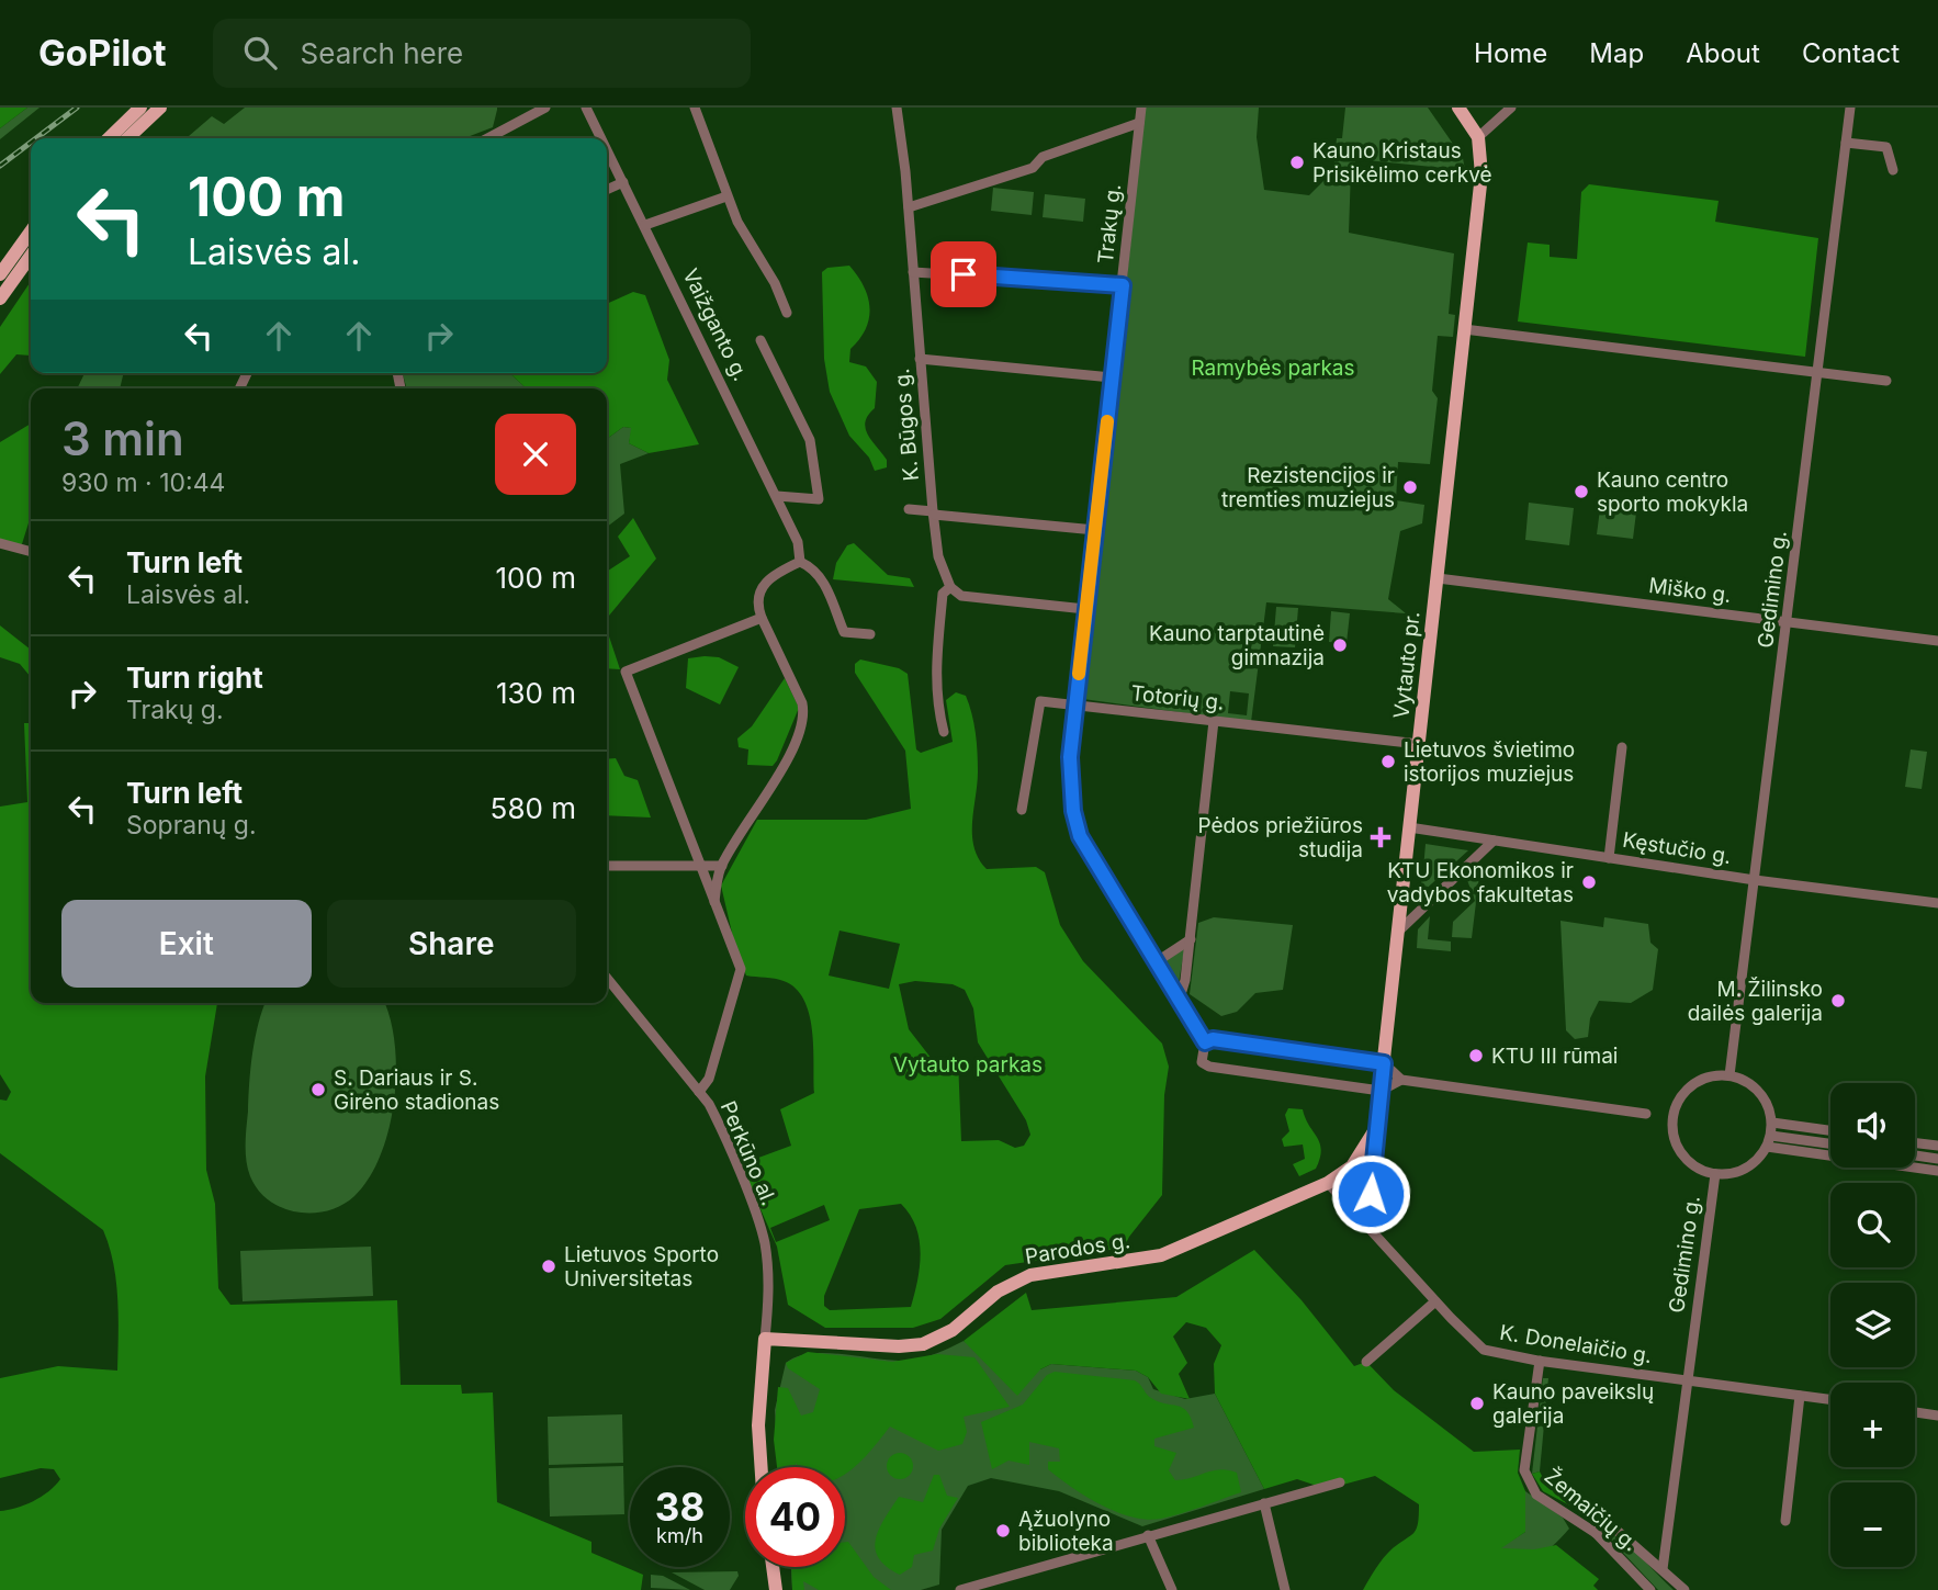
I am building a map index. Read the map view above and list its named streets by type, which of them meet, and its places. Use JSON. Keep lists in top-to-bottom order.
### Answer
{
  "streets": {
    "main road": ["Vytauto pr.", "Parodos g."],
    "street": [
      "Trakų g.",
      "Vaižganto g.",
      "K. Būgos g.",
      "Gedimino g.",
      "Miško g.",
      "Totorių g.",
      "Kęstučio g.",
      "Perkūno al.",
      "K. Donelaičio g.",
      "Žemaičių g."
    ]
  },
  "crossings": [
    ["Trakų g.", "Vytauto pr."],
    ["Trakų g.", "Totorių g."],
    ["Gedimino g.", "Miško g."],
    ["Gedimino g.", "Kęstučio g."],
    ["Gedimino g.", "K. Donelaičio g."],
    ["Miško g.", "Vytauto pr."],
    ["Vytauto pr.", "Totorių g."],
    ["Vytauto pr.", "Kęstučio g."],
    ["Vytauto pr.", "Parodos g."],
    ["Vytauto pr.", "K. Donelaičio g."],
    ["Perkūno al.", "Parodos g."],
    ["Parodos g.", "K. Donelaičio g."],
    ["K. Donelaičio g.", "Žemaičių g."]
  ],
  "parks": ["Ramybės parkas", "Vytauto parkas"],
  "places": {
    "other": [
      "Kauno Kristaus Prisikėlimo cerkvė",
      "Rezistencijos ir tremties muziejus",
      "Kauno centro sporto mokykla",
      "Kauno tarptautinė gimnazija",
      "Lietuvos švietimo istorijos muziejus",
      "KTU Ekonomikos ir vadybos fakultetas",
      "M. Žilinsko dailės galerija",
      "KTU III rūmai",
      "S. Dariaus ir S. Girėno stadionas",
      "Lietuvos Sporto Universitetas",
      "Kauno paveikslų galerija",
      "Ąžuolyno biblioteka"
    ],
    "health": ["Pėdos priežiūros studija"]
  },
  "page": {
    "header": "GoPilot",
    "search": "Search here",
    "nav": [
      "Home",
      "Map",
      "About",
      "Contact"
    ],
    "turn": ["100 m", "Laisvės al."],
    "heading": ["3 min", "930 m · 10:44"],
    "list": [
      {
        "name": "Turn left",
        "note": "Laisvės al.",
        "value": "100 m"
      },
      {
        "name": "Turn right",
        "note": "Trakų g.",
        "value": "130 m"
      },
      {
        "name": "Turn left",
        "note": "Sopranų g.",
        "value": "580 m"
      }
    ],
    "buttons": ["Exit", "Share"],
    "map_buttons": ["+", "−"],
    "speed": "38 km/h",
    "limit": "40"
  }
}
